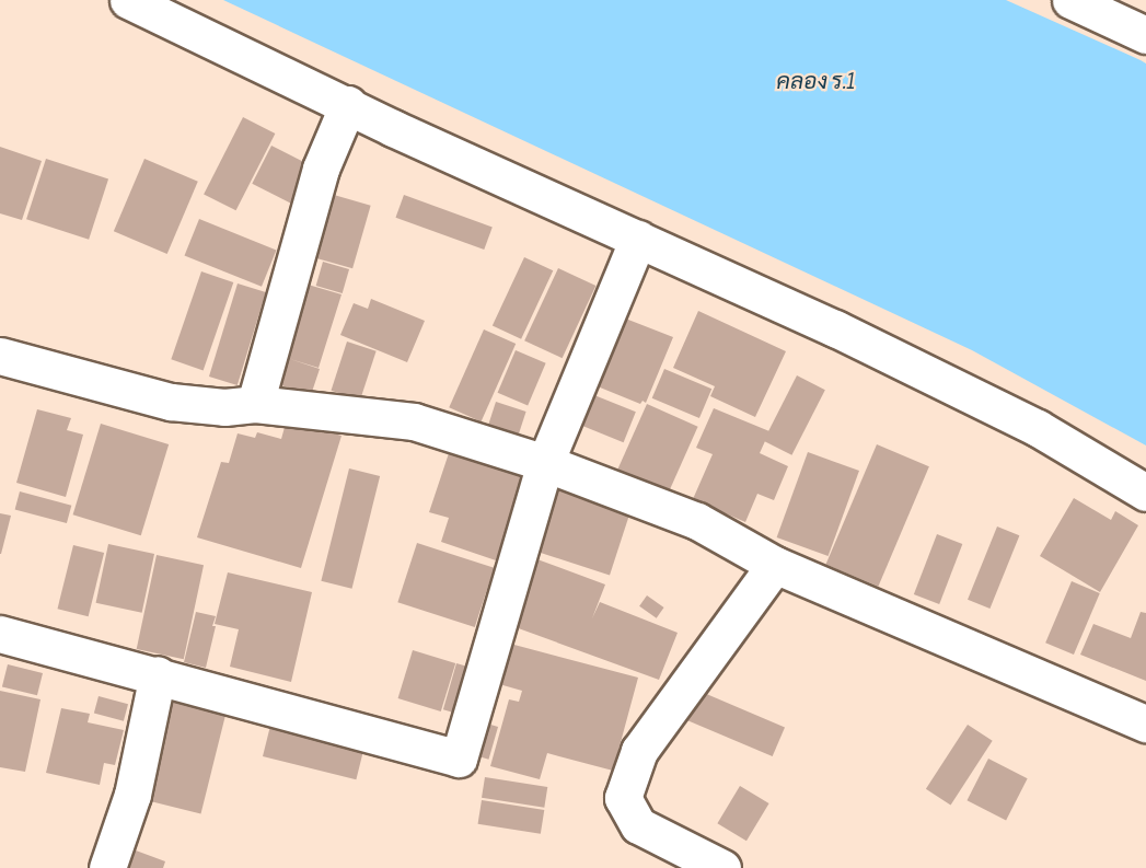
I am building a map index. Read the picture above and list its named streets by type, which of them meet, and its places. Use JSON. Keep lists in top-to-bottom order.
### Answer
{
  "water": ["คลอง ร.1"]
}
